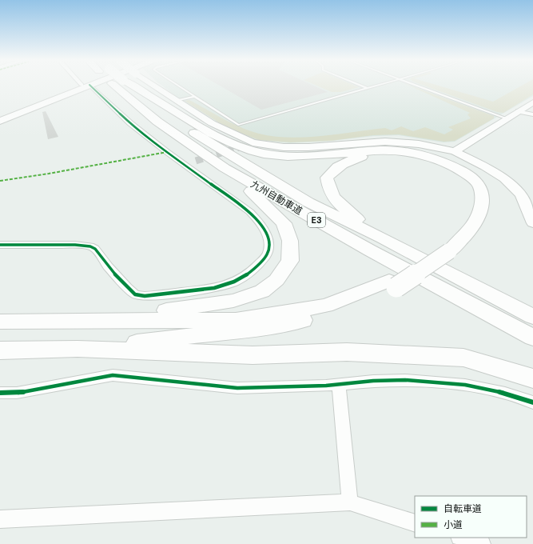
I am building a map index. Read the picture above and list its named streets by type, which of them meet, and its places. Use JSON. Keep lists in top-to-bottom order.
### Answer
{
  "streets": {
    "highway": ["九州自動車道", "E3"]
  },
  "legend": ["自転車道", "小道"]
}
